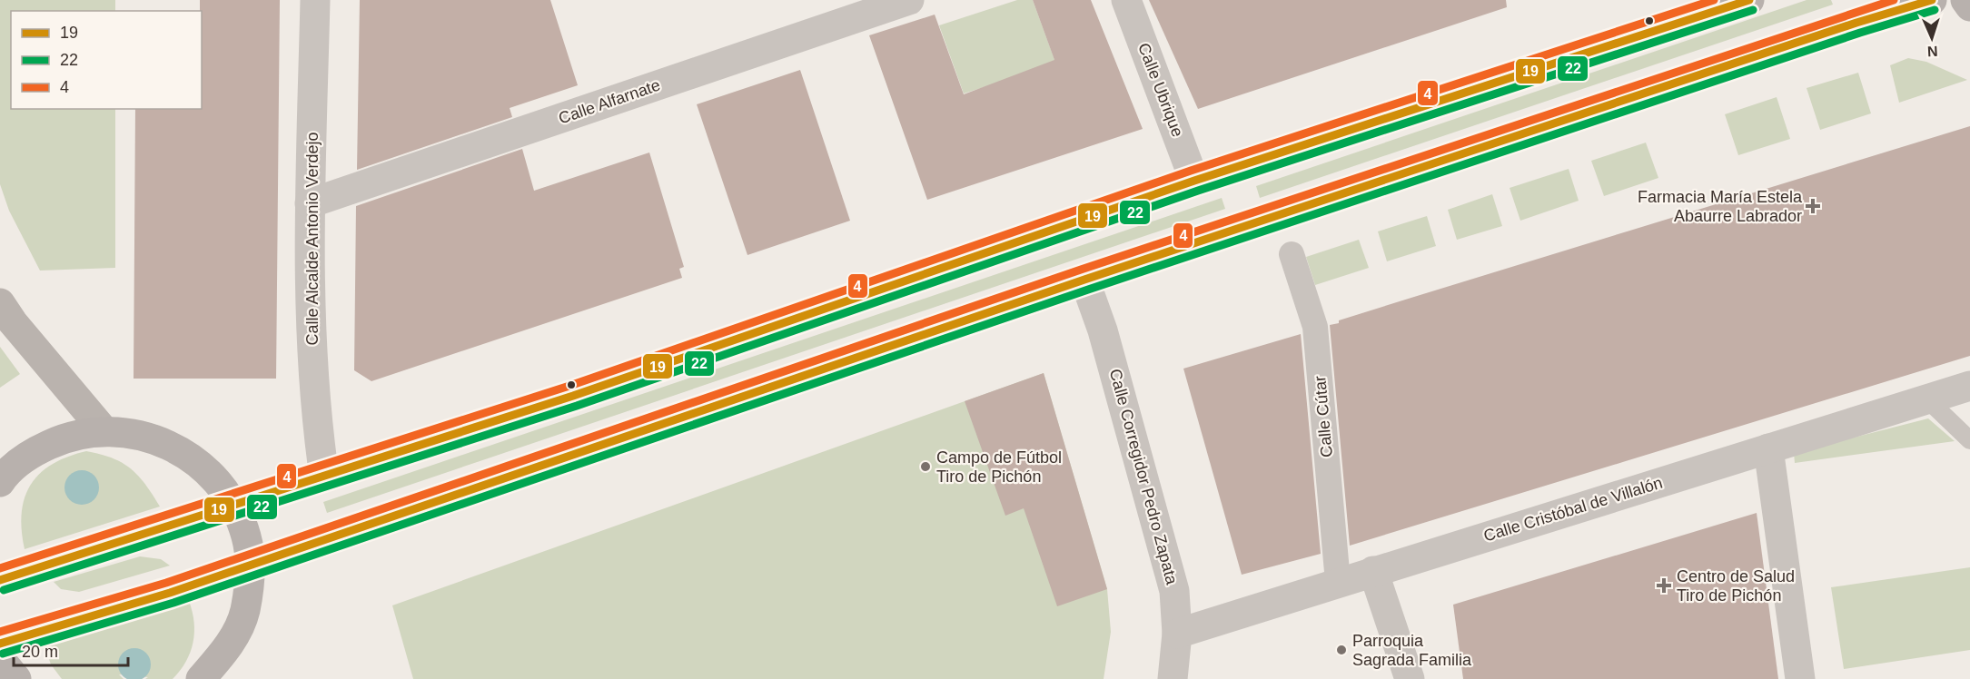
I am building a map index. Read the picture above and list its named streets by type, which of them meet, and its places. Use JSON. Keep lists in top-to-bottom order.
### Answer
{
  "streets": {
    "street": [
      "Calle Ubrique",
      "Calle Alfarnate",
      "Calle Alcalde Antonio Verdejo",
      "Calle Cútar",
      "Calle Corregidor Pedro Zapata",
      "Calle Cristóbal de Villalón"
    ]
  },
  "crossings": [
    ["Calle Alfarnate", "Calle Alcalde Antonio Verdejo"],
    ["Calle Cútar", "Calle Cristóbal de Villalón"],
    ["Calle Corregidor Pedro Zapata", "Calle Cristóbal de Villalón"]
  ],
  "places": {
    "health": ["Farmacia María Estela Abaurre Labrador", "Centro de Salud Tiro de Pichón"],
    "other": ["Campo de Fútbol Tiro de Pichón", "Parroquia Sagrada Familia"]
  },
  "lines": ["transit line 19", "transit line 4", "transit line 22"],
  "legend": ["19", "22", "4"],
  "scale_bar": "20 m",
  "north": "bottom"
}
